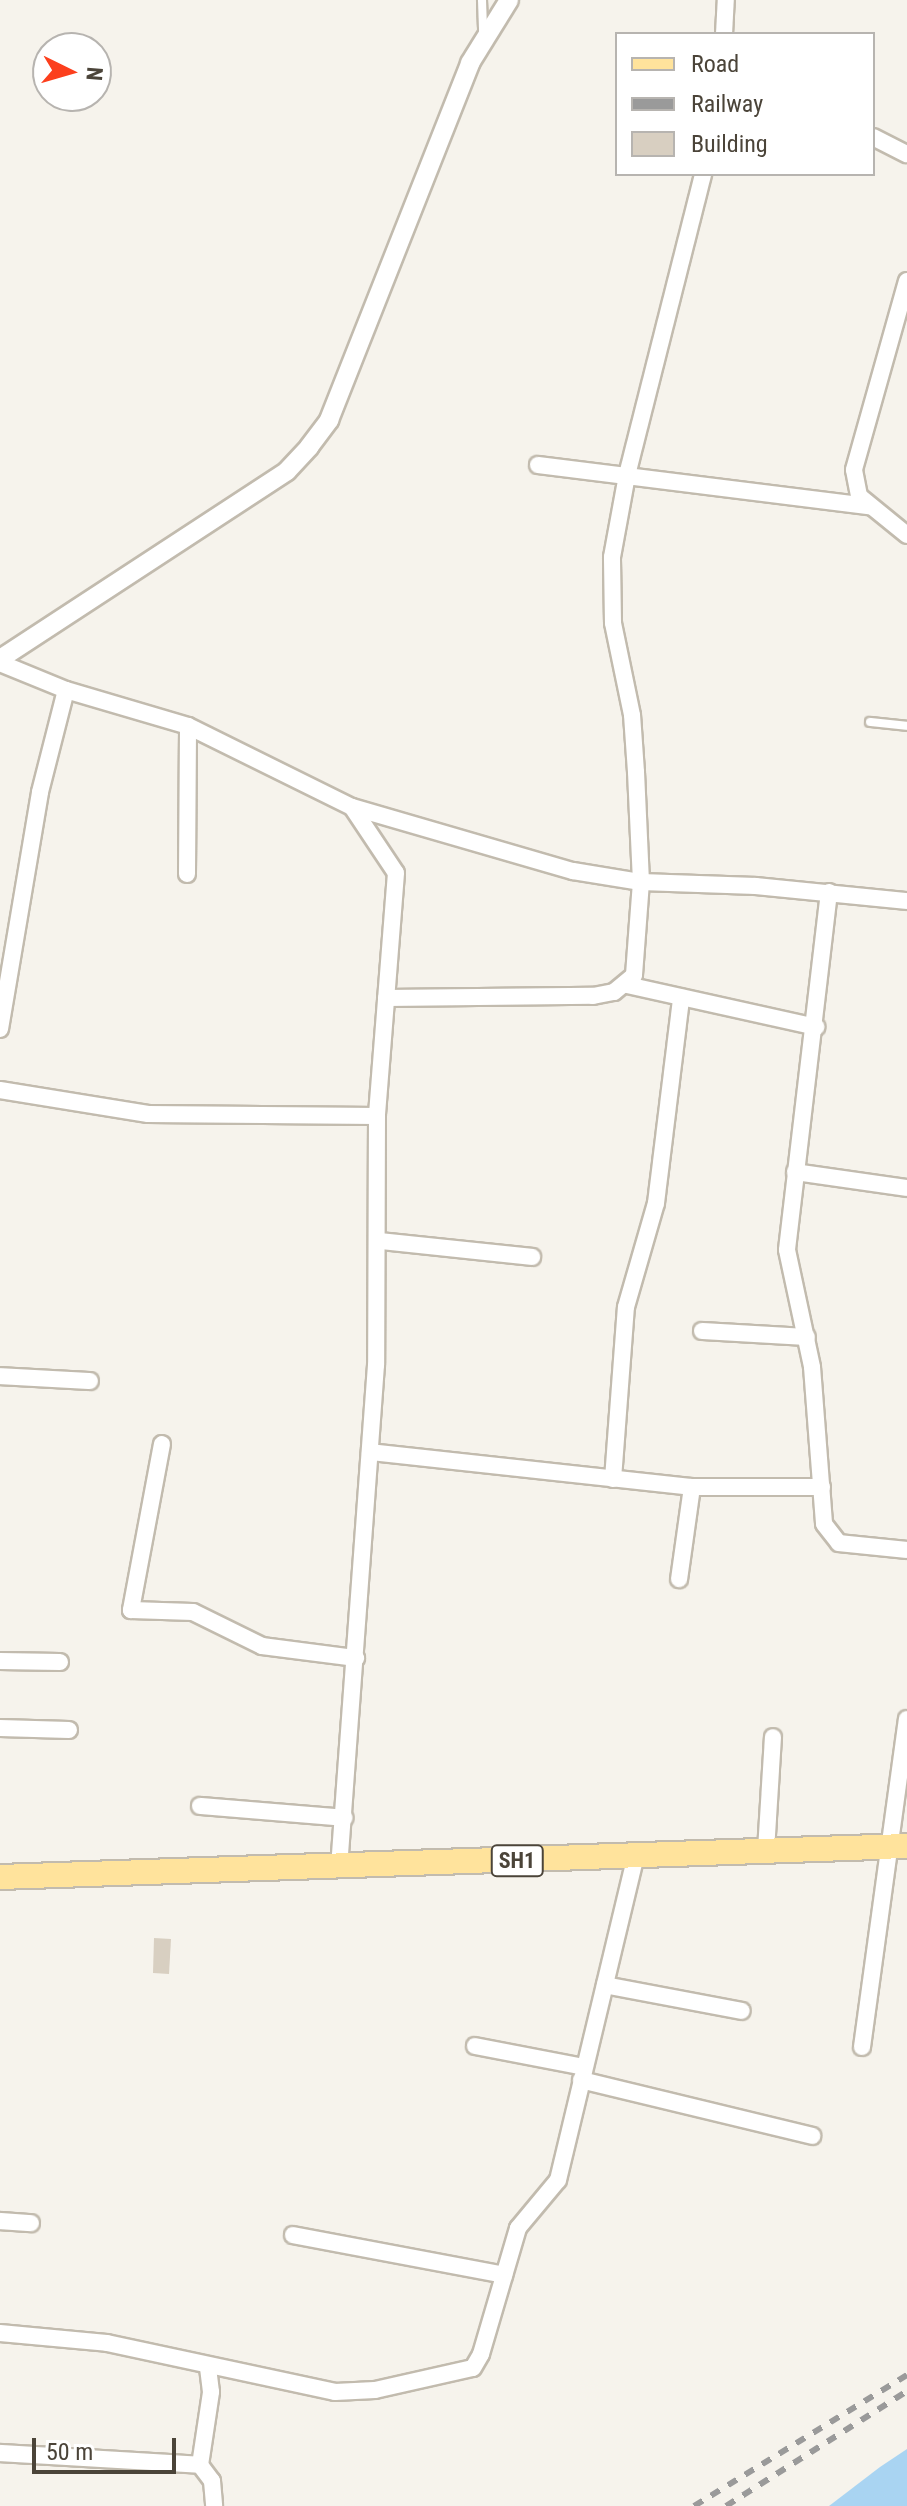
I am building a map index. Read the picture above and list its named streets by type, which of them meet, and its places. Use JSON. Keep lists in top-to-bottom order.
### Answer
{
  "streets": {
    "main road": ["SH1"]
  },
  "legend": ["Road", "Railway", "Building"],
  "scale_bar": "50 m",
  "north": "right"
}
